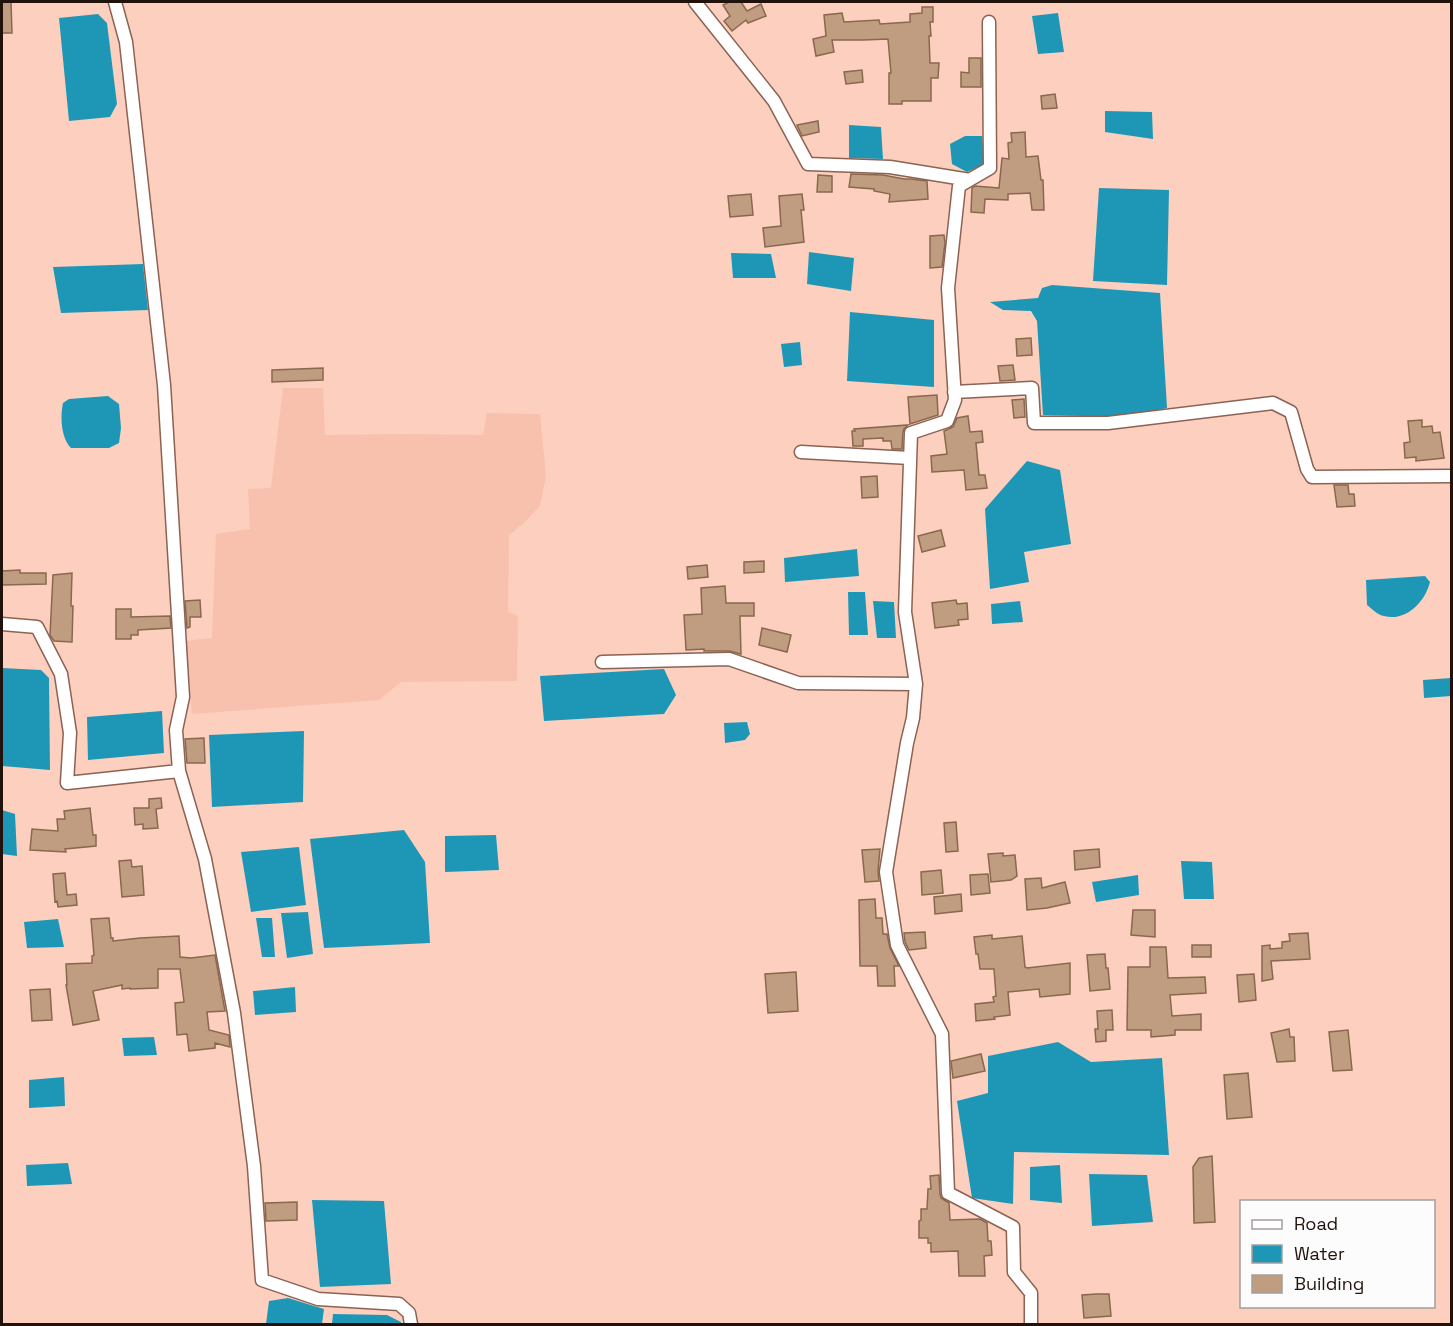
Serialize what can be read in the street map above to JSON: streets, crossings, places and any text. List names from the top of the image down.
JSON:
{
  "legend": ["Road", "Water", "Building"]
}
